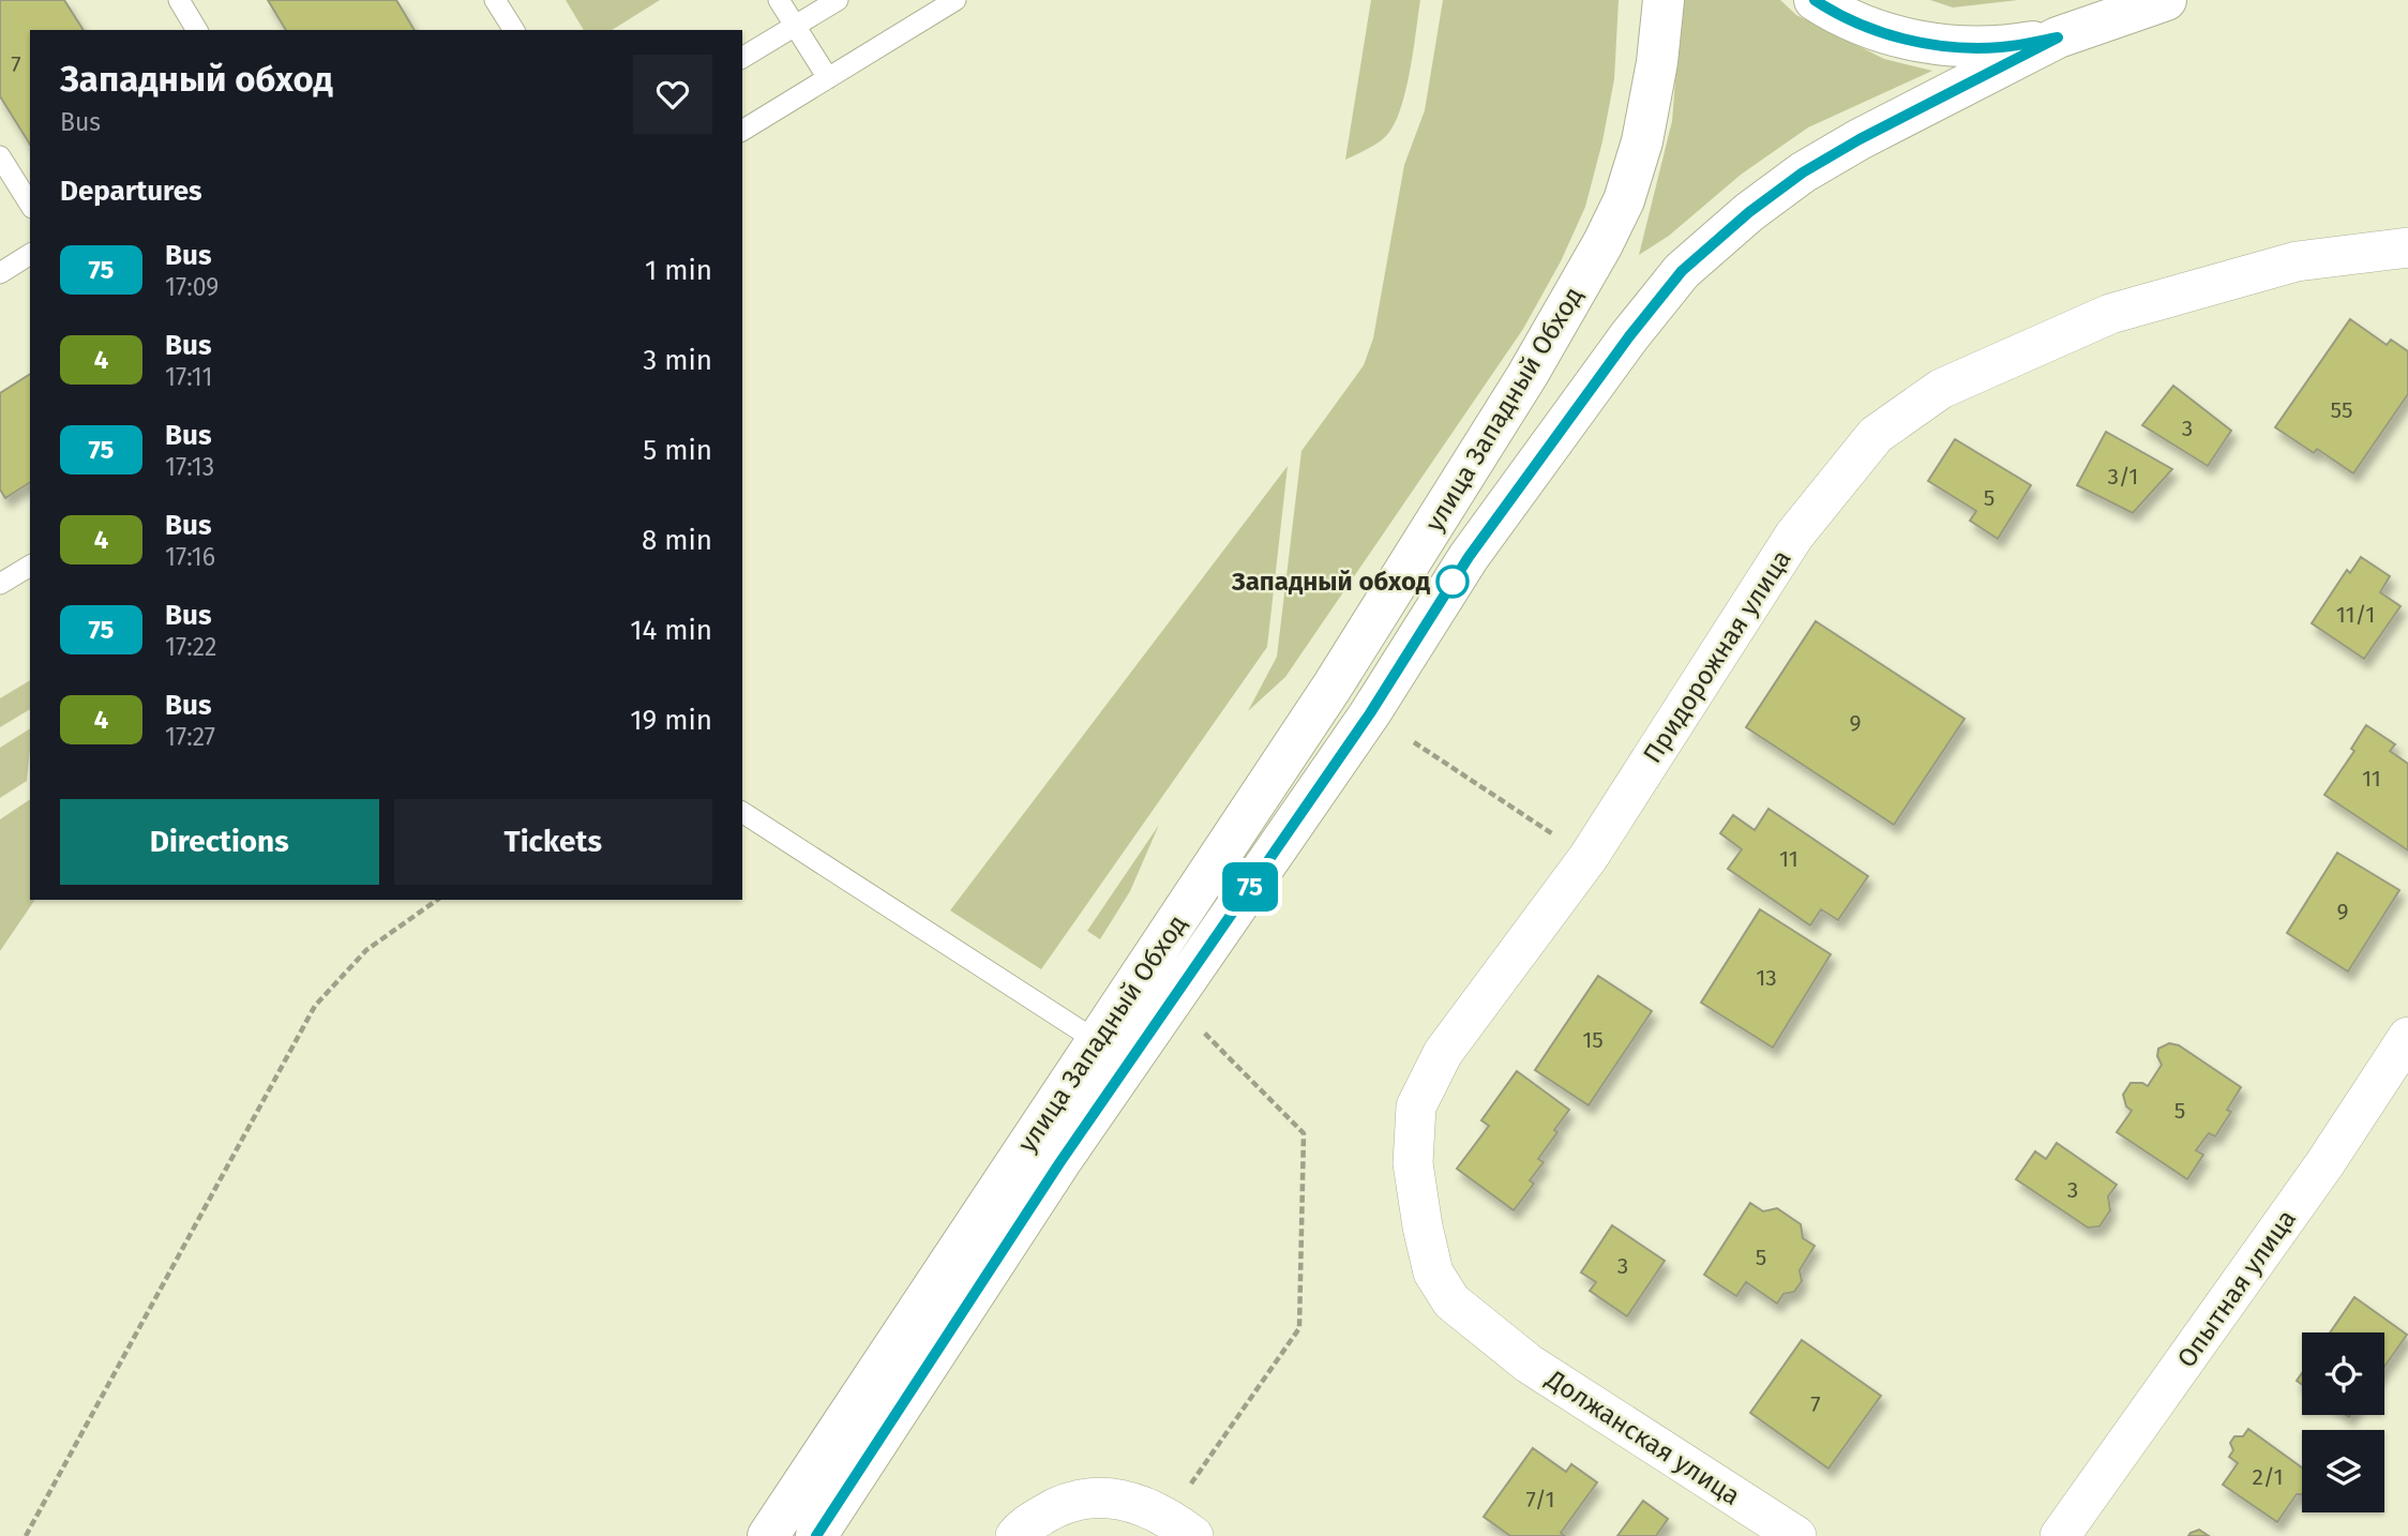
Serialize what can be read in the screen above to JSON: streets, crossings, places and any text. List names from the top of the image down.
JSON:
{
  "streets": {
    "highway": ["улица Западный Обход"],
    "street": ["Придорожная улица", "Опытная улица", "Должанская улица"]
  },
  "crossings": [
    ["Придорожная улица", "Должанская улица"]
  ],
  "places": ["Западный обход"],
  "lines": ["bus line 75"],
  "house_numbers": [
    "7",
    "55",
    "3",
    "3/1",
    "5",
    "11/1",
    "9",
    "11",
    "11",
    "9",
    "13",
    "15",
    "5",
    "3",
    "5",
    "3",
    "7",
    "2/1",
    "7/1"
  ],
  "page": {
    "on_map": "75",
    "heading": [
      ["Западный обход", "Bus"],
      "Departures"
    ],
    "list": [
      {
        "mark": "75",
        "name": "Bus",
        "note": "17:09",
        "value": "1 min"
      },
      {
        "mark": "4",
        "name": "Bus",
        "note": "17:11",
        "value": "3 min"
      },
      {
        "mark": "75",
        "name": "Bus",
        "note": "17:13",
        "value": "5 min"
      },
      {
        "mark": "4",
        "name": "Bus",
        "note": "17:16",
        "value": "8 min"
      },
      {
        "mark": "75",
        "name": "Bus",
        "note": "17:22",
        "value": "14 min"
      },
      {
        "mark": "4",
        "name": "Bus",
        "note": "17:27",
        "value": "19 min"
      }
    ],
    "buttons": ["Directions", "Tickets"]
  }
}
